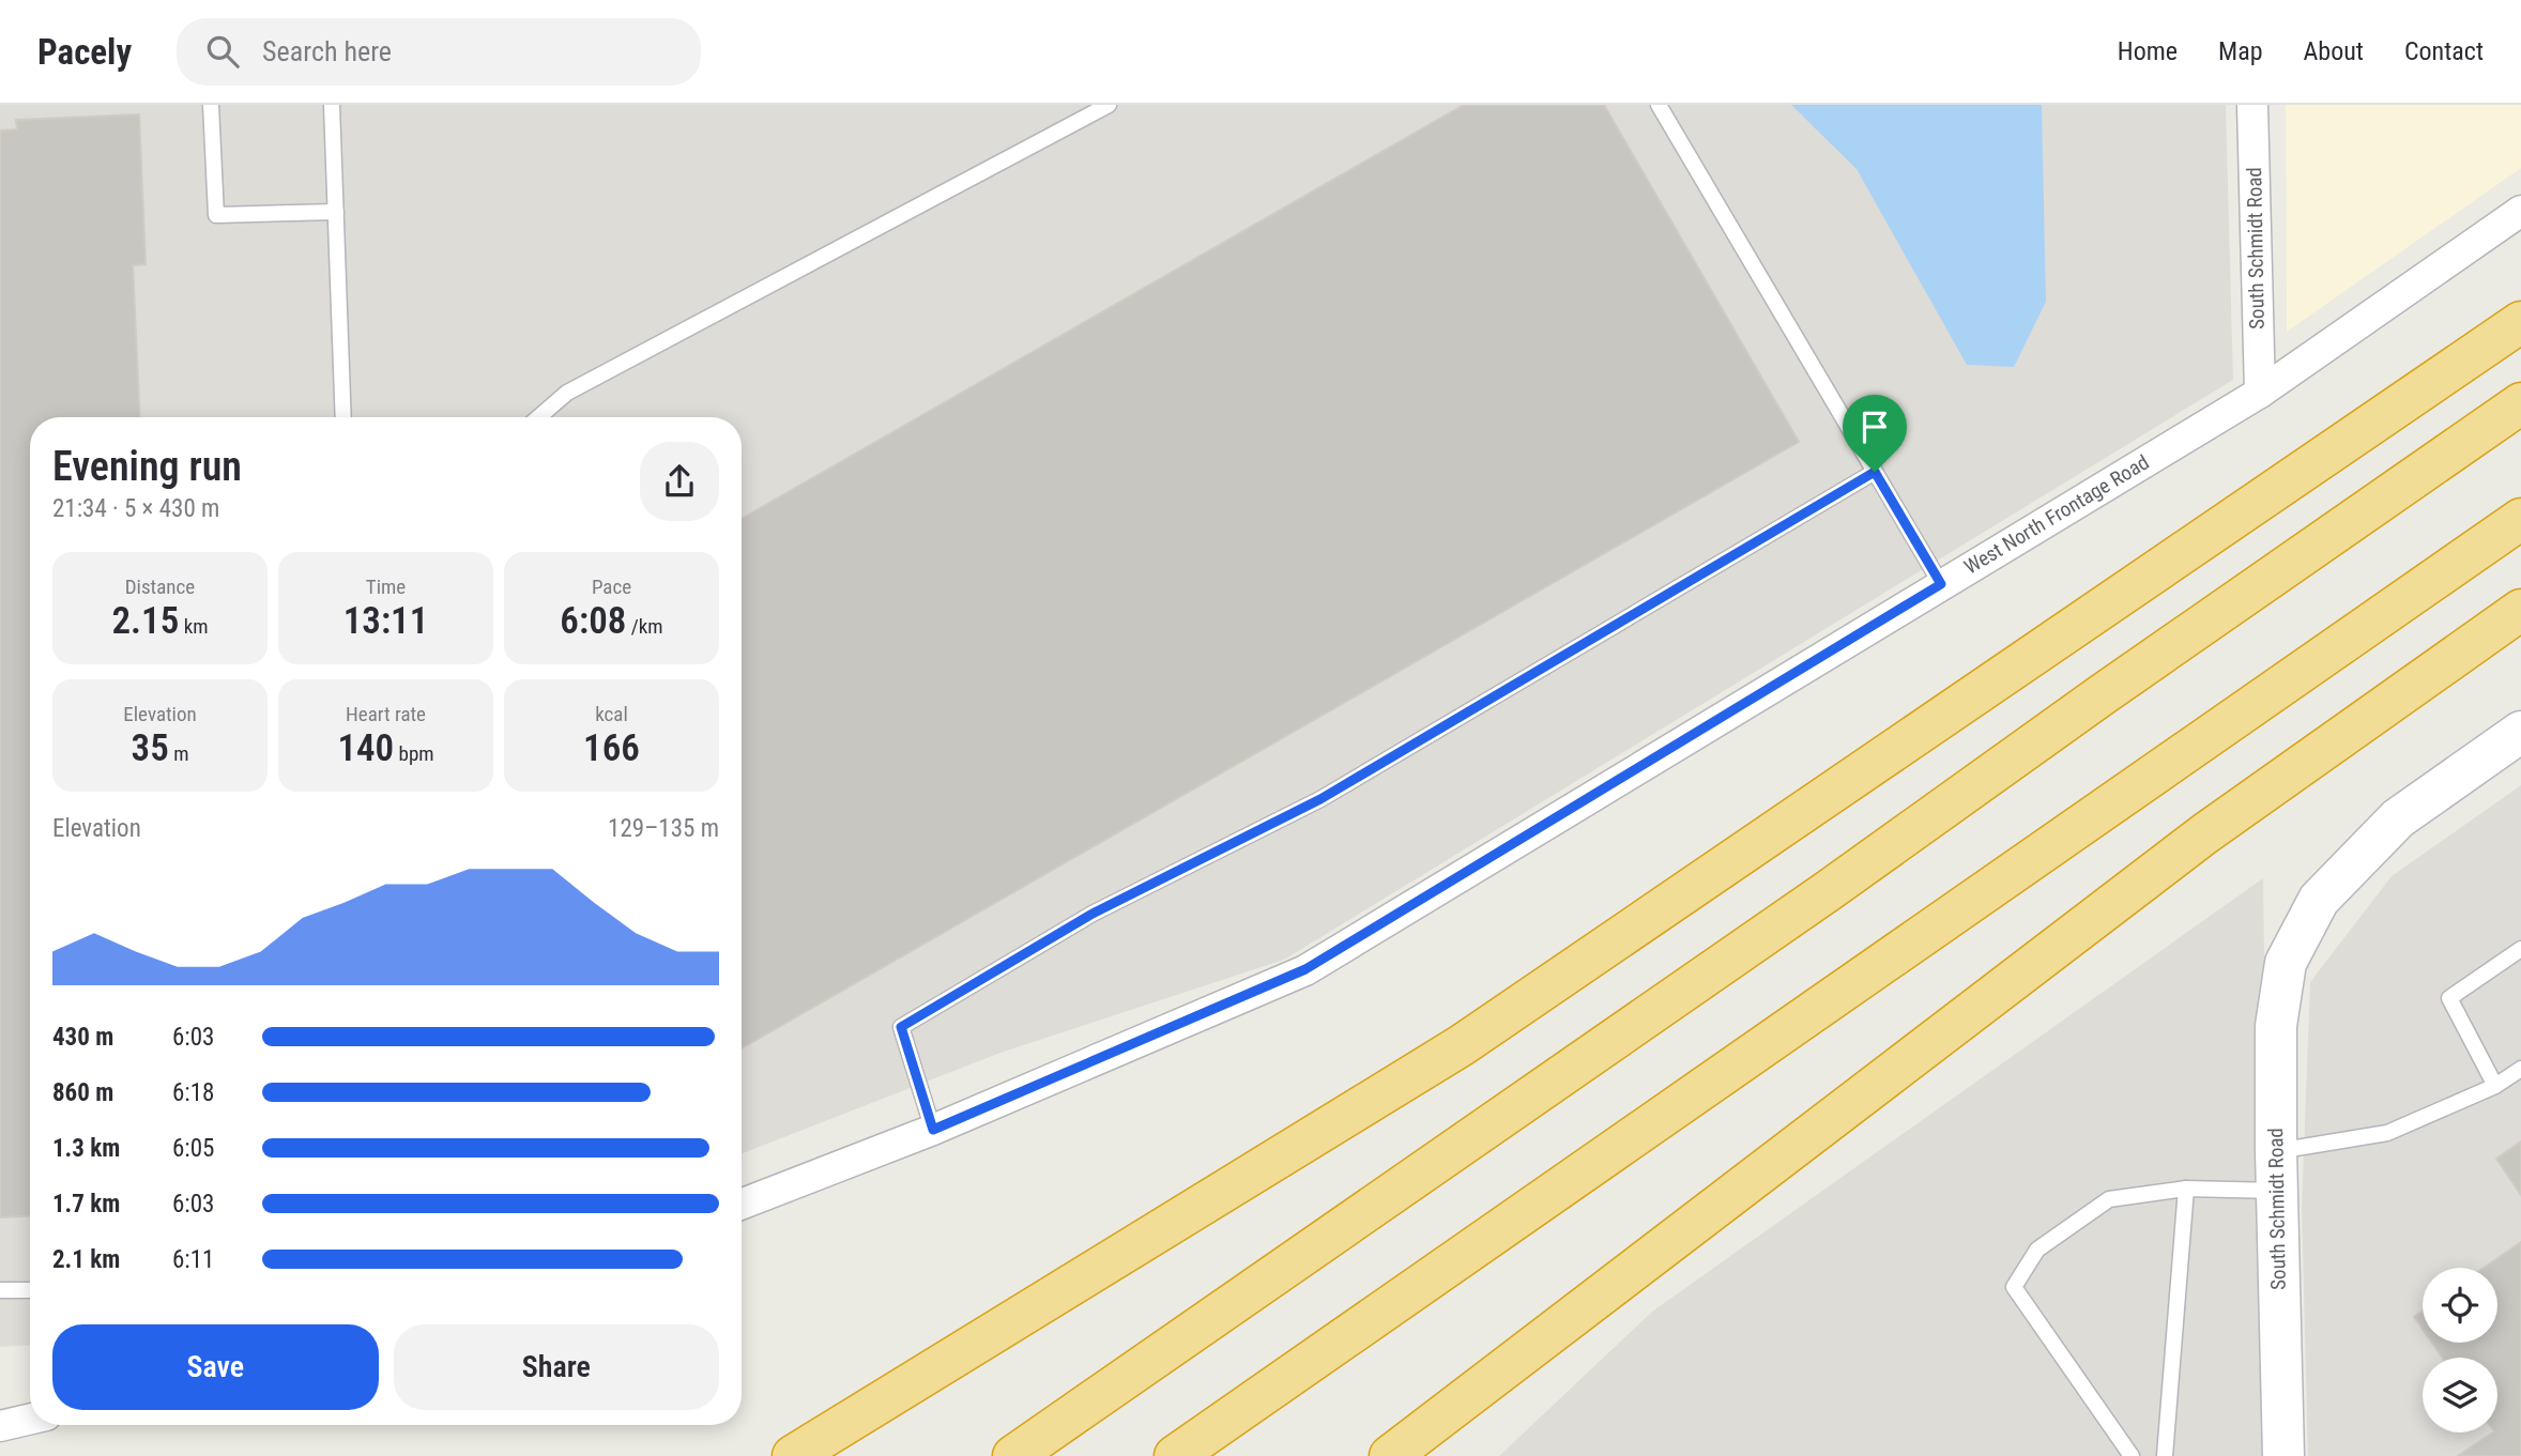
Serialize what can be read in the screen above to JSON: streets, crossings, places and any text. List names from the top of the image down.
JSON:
{
  "streets": {
    "street": ["South Schmidt Road", "West North Frontage Road"]
  },
  "crossings": [
    ["South Schmidt Road", "West North Frontage Road"]
  ],
  "page": {
    "header": "Pacely",
    "search": "Search here",
    "nav": [
      "Home",
      "Map",
      "About",
      "Contact"
    ],
    "heading": ["Evening run", "21:34 · 5 × 430 m"],
    "stats": [
      ["Distance", "2.15 km"],
      ["Time", "13:11"],
      ["Pace", "6:08 /km"],
      ["Elevation", "35 m"],
      ["Heart rate", "140 bpm"],
      ["kcal", "166"]
    ],
    "chart": ["Elevation", "129–135 m"],
    "list": [
      {
        "name": "430 m",
        "note": "6:03"
      },
      {
        "name": "860 m",
        "note": "6:18"
      },
      {
        "name": "1.3 km",
        "note": "6:05"
      },
      {
        "name": "1.7 km",
        "note": "6:03"
      },
      {
        "name": "2.1 km",
        "note": "6:11"
      }
    ],
    "buttons": ["Save", "Share"]
  }
}
